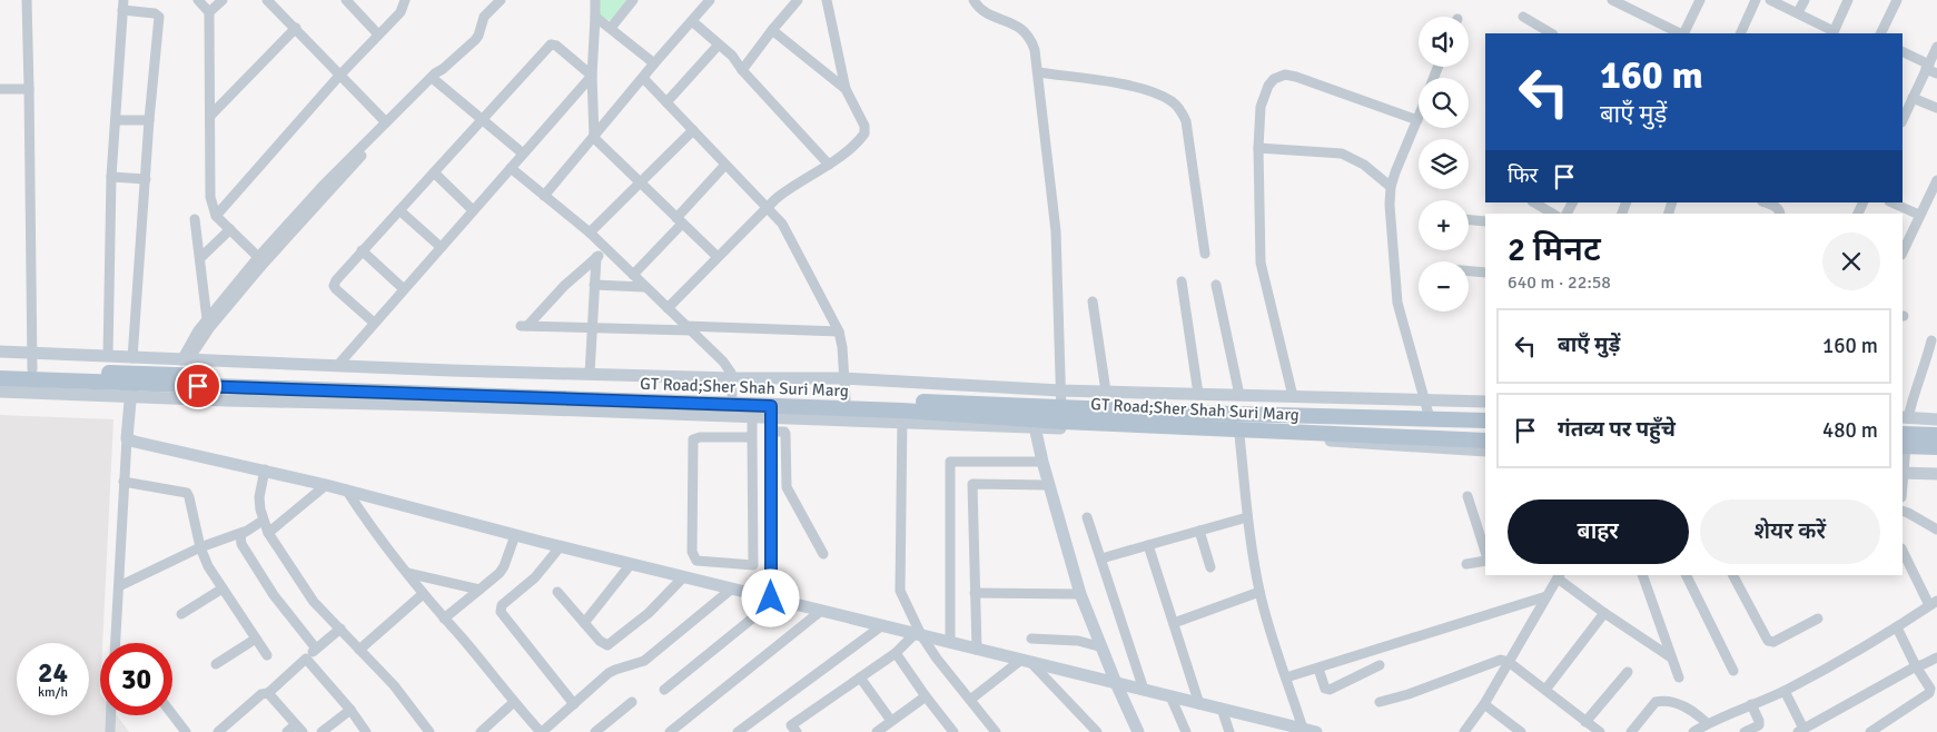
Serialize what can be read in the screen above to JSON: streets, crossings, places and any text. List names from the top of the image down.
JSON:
{
  "streets": {
    "main road": ["GT Road;Sher Shah Suri Marg"]
  },
  "page": {
    "map_buttons": ["+", "−"],
    "turn": ["160 m", "बाएँ मुड़ें"],
    "then": "फिर",
    "heading": ["2 मिनट", "640 m · 22:58"],
    "list": [
      {
        "name": "बाएँ मुड़ें",
        "value": "160 m"
      },
      {
        "name": "गंतव्य पर पहुँचे",
        "value": "480 m"
      }
    ],
    "buttons": ["बाहर", "शेयर करें"],
    "speed": "24 km/h",
    "limit": "30"
  }
}
